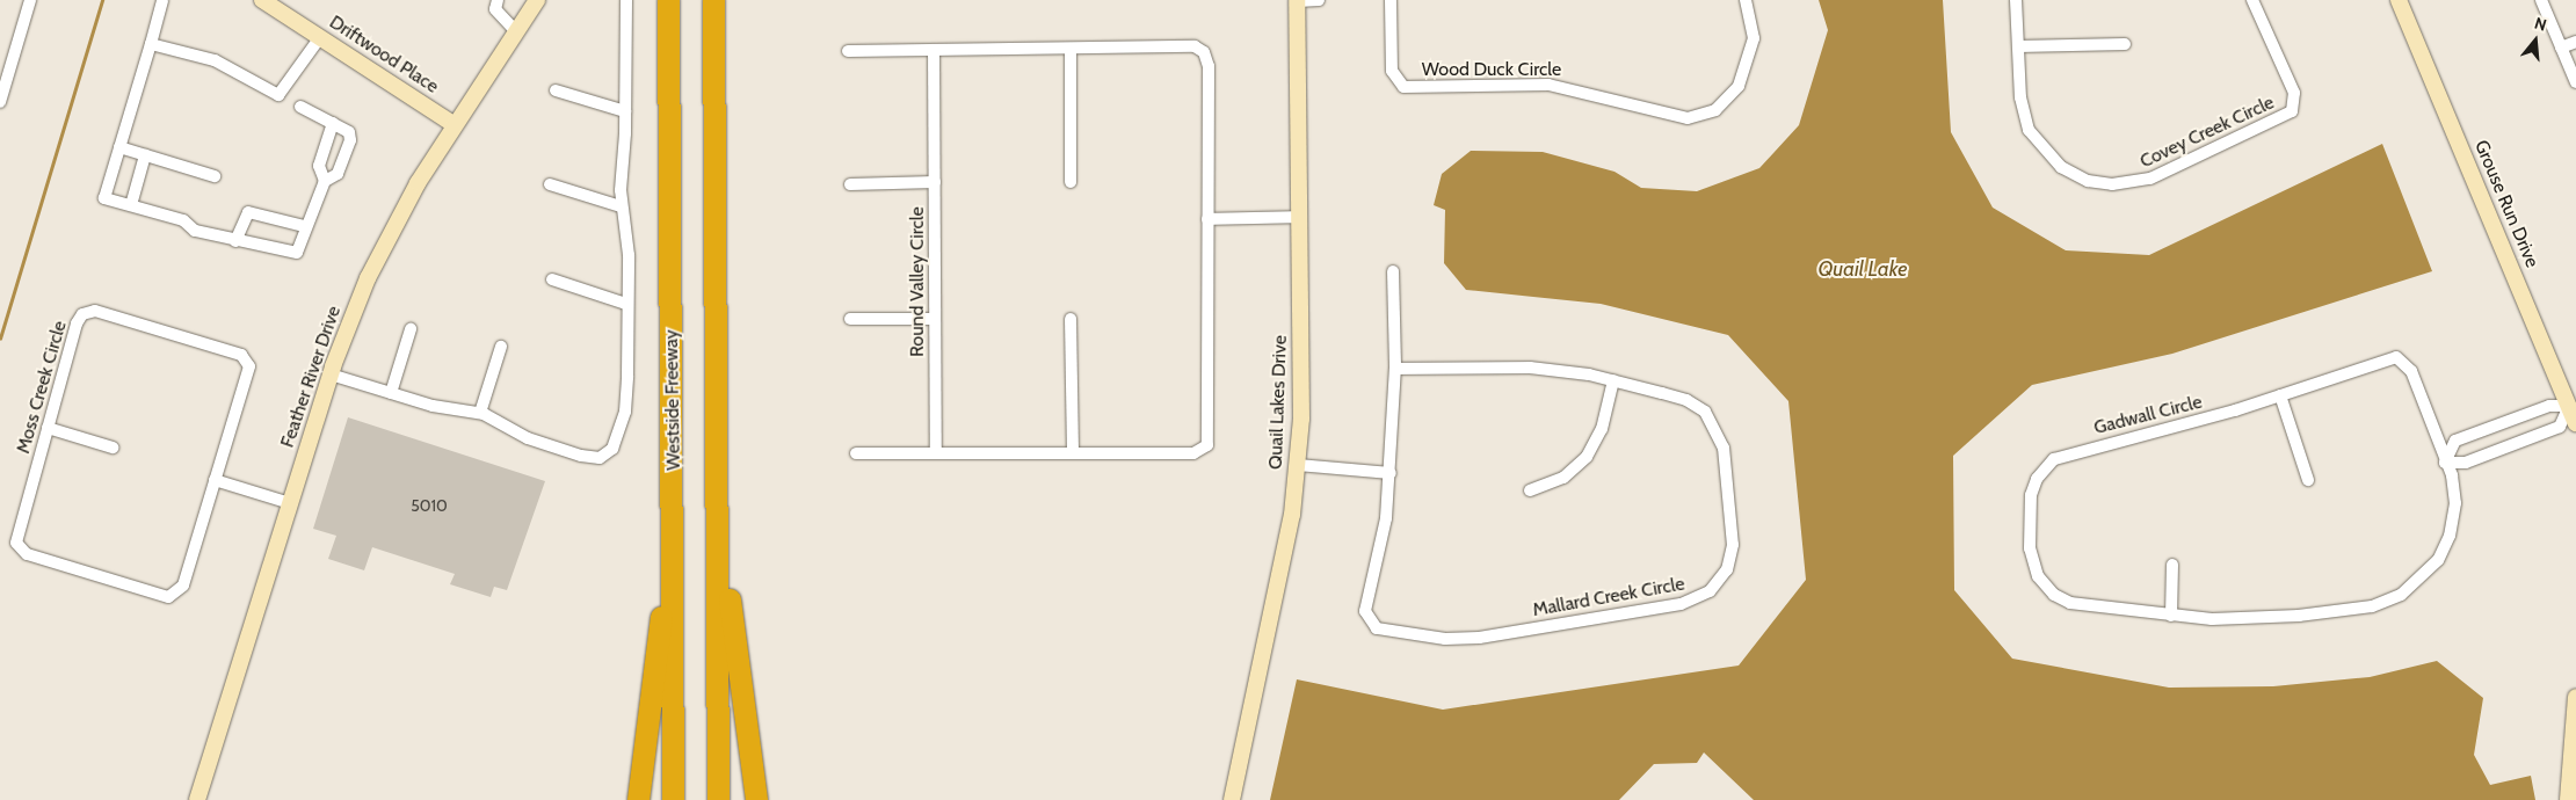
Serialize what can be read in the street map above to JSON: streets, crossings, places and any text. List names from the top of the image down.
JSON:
{
  "streets": {
    "highway": ["Westside Freeway"],
    "street": [
      "Driftwood Place",
      "Wood Duck Circle",
      "Covey Creek Circle",
      "Grouse Run Drive",
      "Round Valley Circle",
      "Feather River Drive",
      "Moss Creek Circle",
      "Quail Lakes Drive",
      "Gadwall Circle",
      "Mallard Creek Circle"
    ]
  },
  "crossings": [
    ["Driftwood Place", "Feather River Drive"]
  ],
  "water": ["Quail Lake"],
  "house_numbers": ["5010"],
  "north": "top"
}
